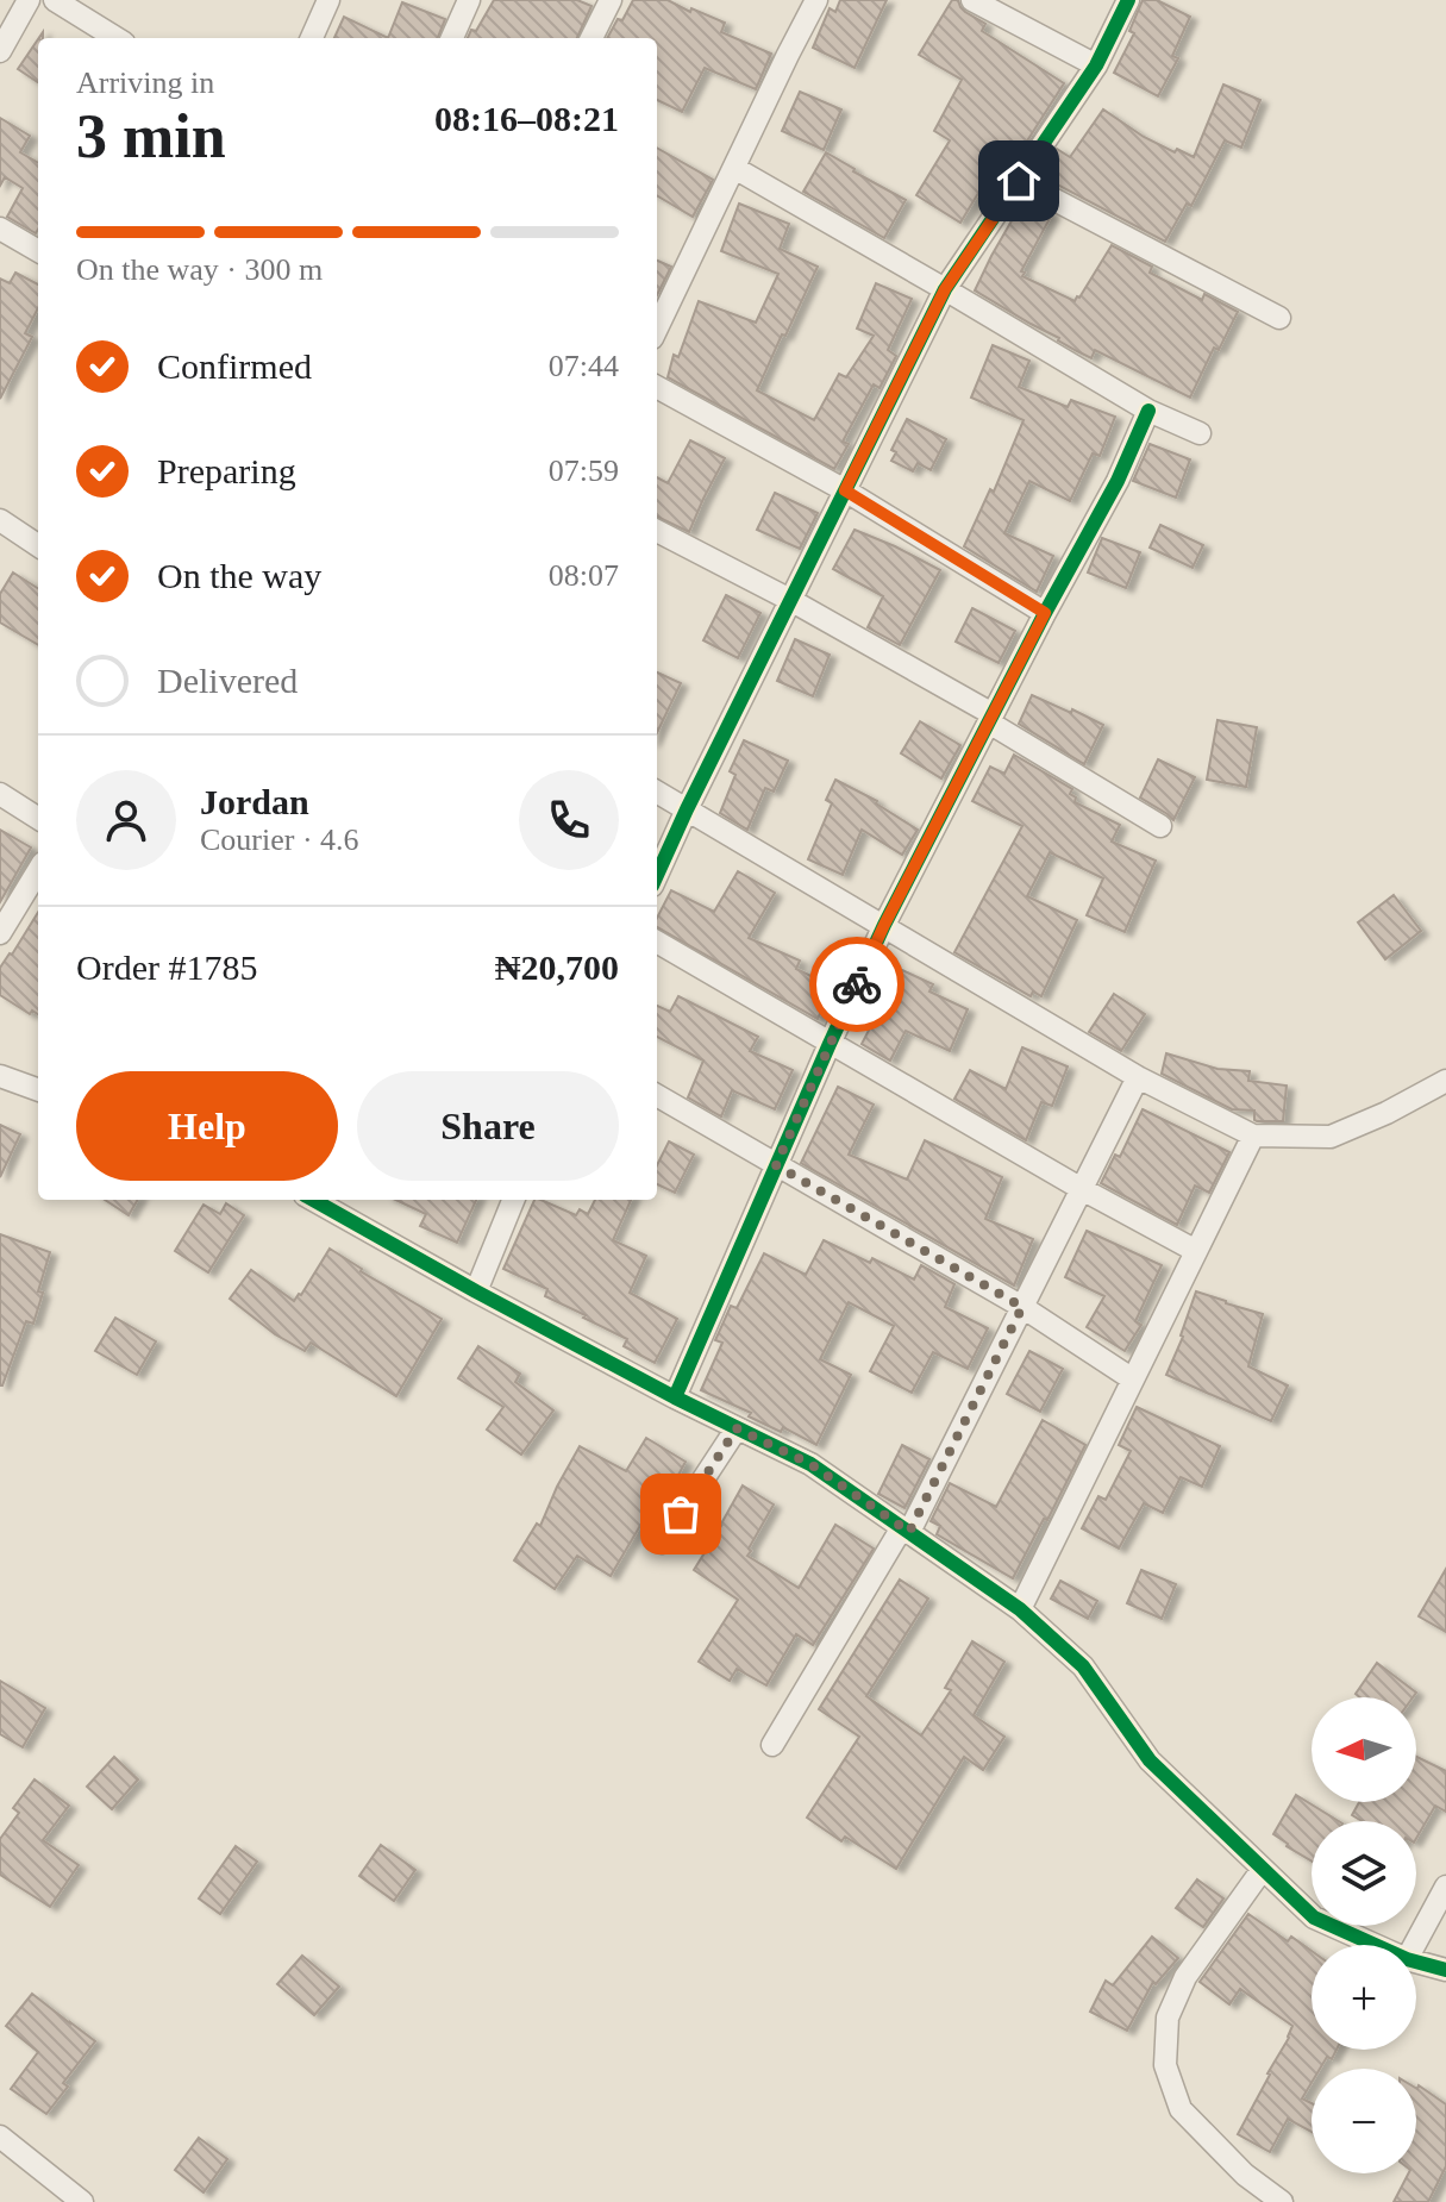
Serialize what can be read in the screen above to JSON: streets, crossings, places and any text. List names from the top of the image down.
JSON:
{
  "north": "left",
  "page": {
    "heading": ["3 min", "Arriving in", "08:16–08:21"],
    "panel": [
      "Jordan",
      "Courier · 4.6",
      "Order #1785",
      "₦20,700"
    ],
    "bar": "On the way · 300 m",
    "list": [
      ["Confirmed", "07:44"],
      ["Preparing", "07:59"],
      ["On the way", "08:07"],
      "Delivered"
    ],
    "buttons": ["Help", "Share"],
    "map_buttons": ["+", "−"]
  }
}
